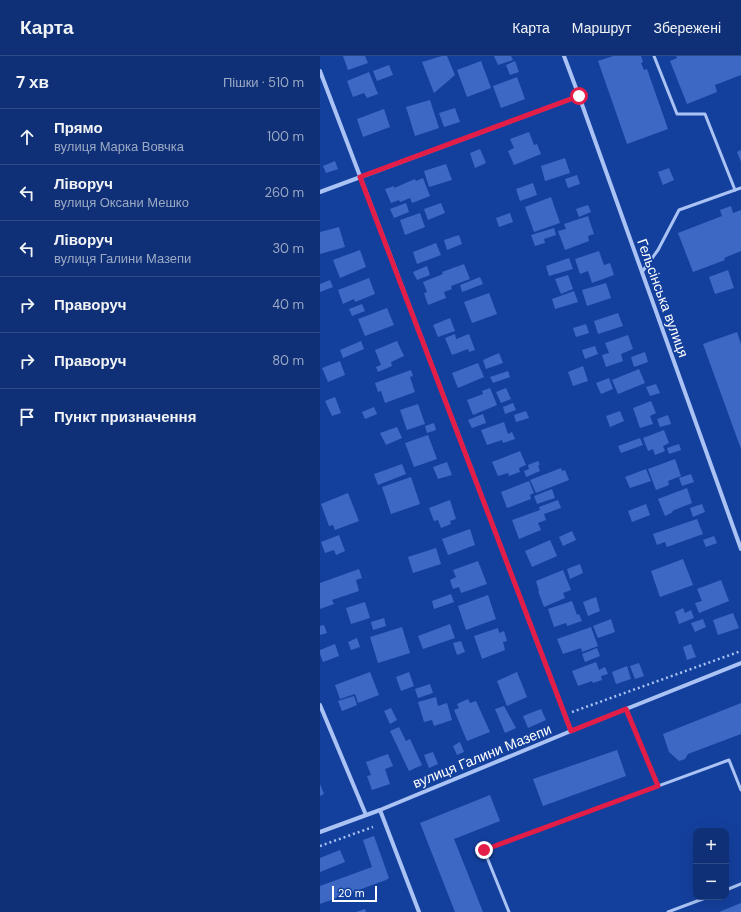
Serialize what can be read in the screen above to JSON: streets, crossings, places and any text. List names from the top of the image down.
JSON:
{
  "streets": {
    "street": ["Гельсінська вулиця", "вулиця Галини Мазепи"]
  },
  "scale_bar": "20 m",
  "page": {
    "header": "Карта",
    "nav": ["Карта", "Маршрут", "Збережені"],
    "heading": ["7 хв", "Пішки · 510 m"],
    "list": [
      ["Прямо", "вулиця Марка Вовчка", "100 m"],
      ["Ліворуч", "вулиця Оксани Мешко", "260 m"],
      ["Ліворуч", "вулиця Галини Мазепи", "30 m"],
      ["Праворуч", "40 m"],
      ["Праворуч", "80 m"],
      "Пункт призначення"
    ],
    "map_buttons": ["+", "−"],
    "scale": "20 m"
  }
}
